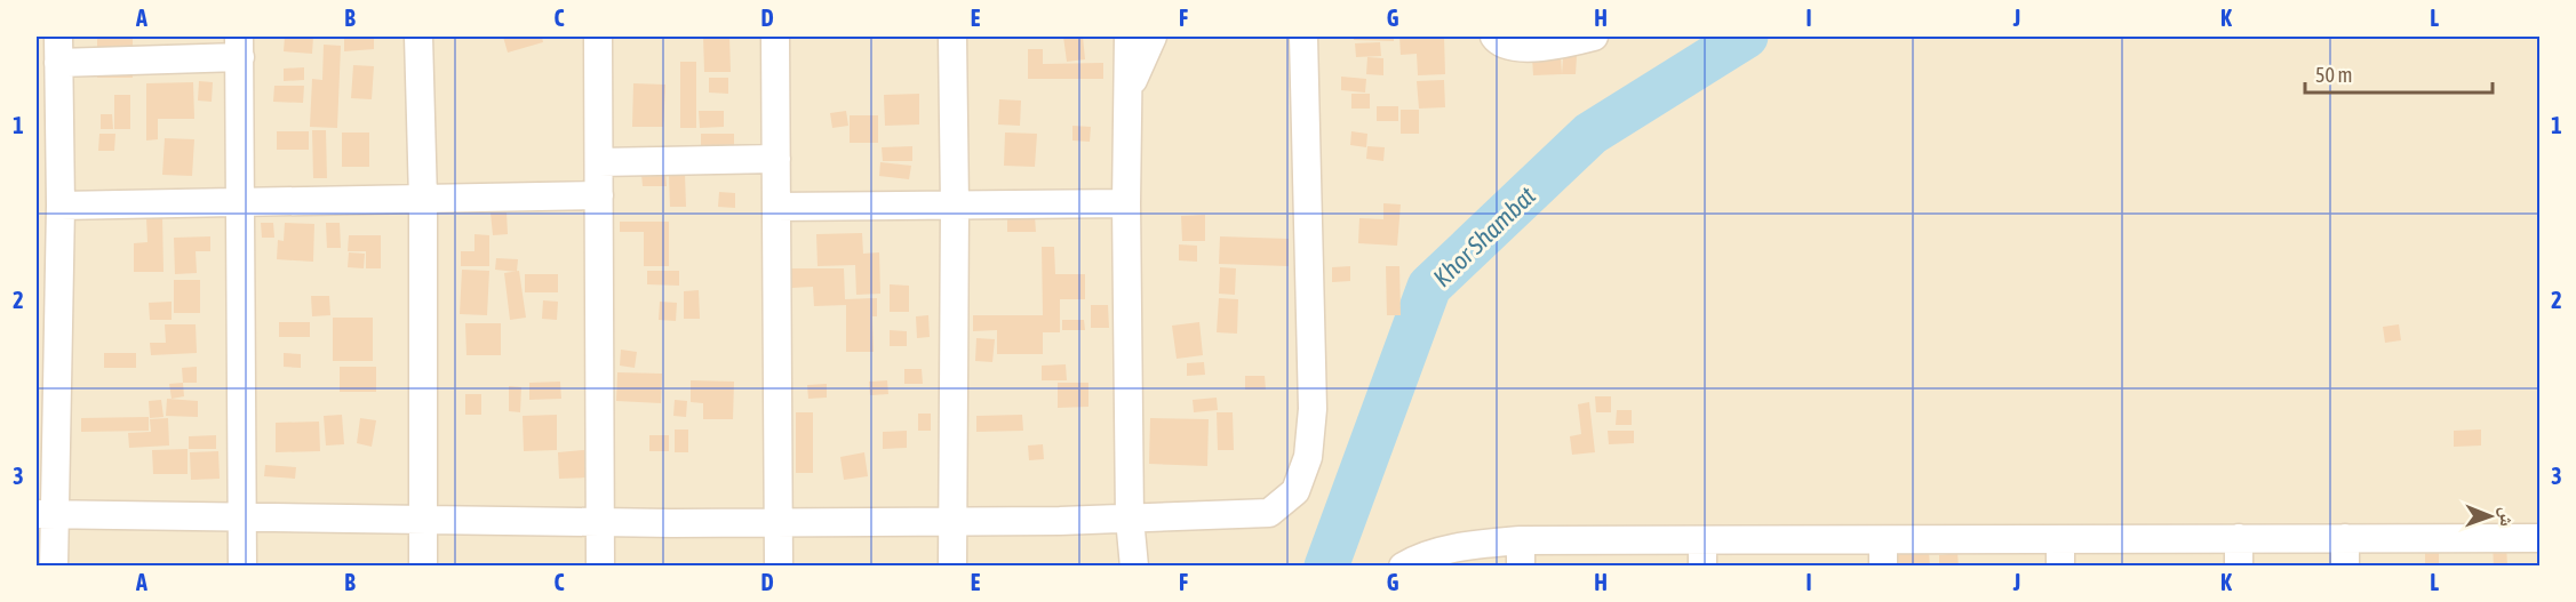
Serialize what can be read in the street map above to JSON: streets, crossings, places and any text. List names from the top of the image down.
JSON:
{
  "water": ["Khor Shambat"],
  "scale_bar": "50 m",
  "north": "right",
  "grid": {
    "columns": [
      "A",
      "B",
      "C",
      "D",
      "E",
      "F",
      "G",
      "H",
      "I",
      "J",
      "K",
      "L"
    ],
    "rows": ["1", "2", "3"]
  }
}
